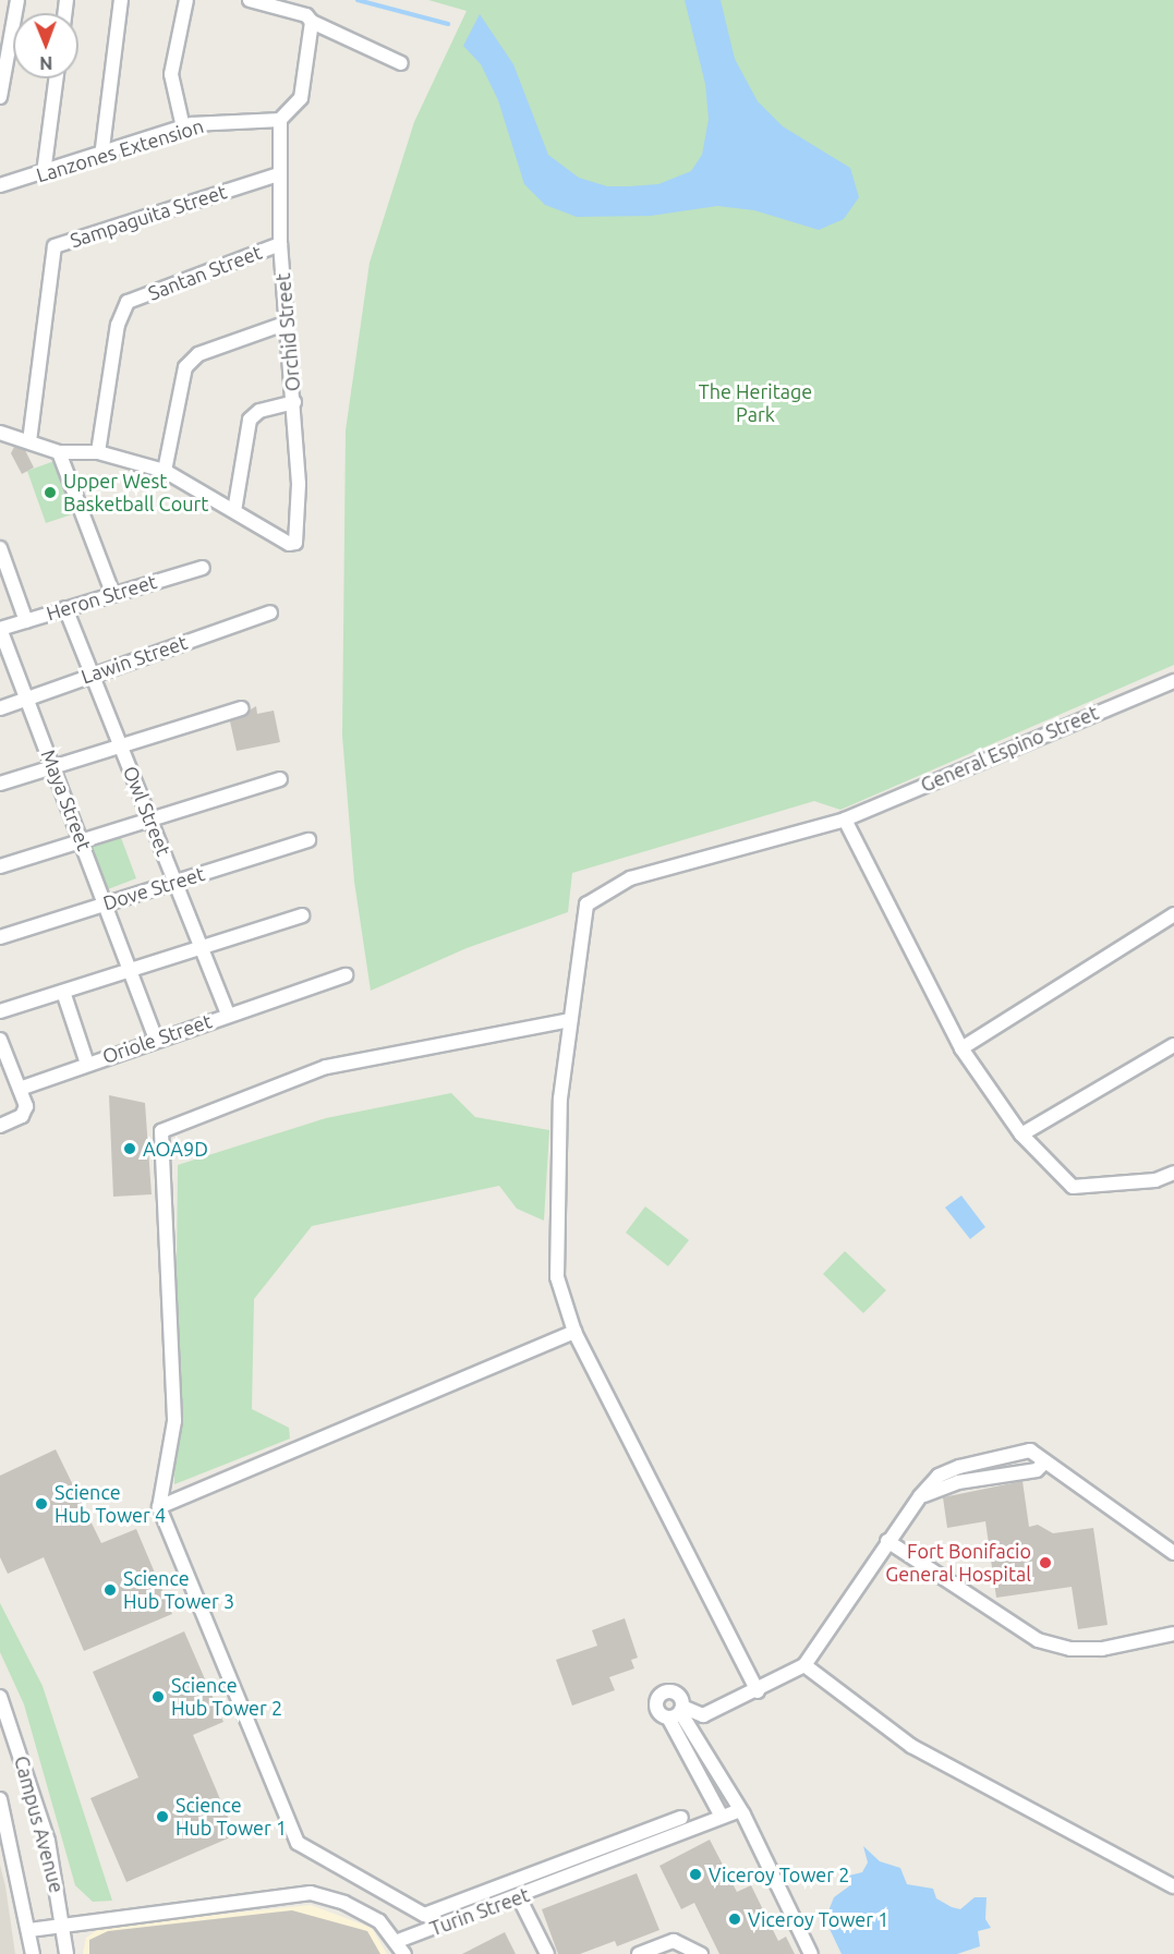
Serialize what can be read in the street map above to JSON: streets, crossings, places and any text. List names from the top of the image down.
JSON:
{
  "streets": {
    "street": [
      "Lanzones Extension",
      "Sampaguita Street",
      "Santan Street",
      "Orchid Street",
      "Heron Street",
      "Lawin Street",
      "General Espino Street",
      "Maya Street",
      "Owl Street",
      "Dove Street",
      "Oriole Street",
      "Campus Avenue",
      "Turin Street"
    ]
  },
  "crossings": [
    ["Lanzones Extension", "Orchid Street"],
    ["Sampaguita Street", "Orchid Street"],
    ["Santan Street", "Orchid Street"],
    ["Heron Street", "Maya Street"],
    ["Heron Street", "Owl Street"],
    ["Lawin Street", "Maya Street"],
    ["Lawin Street", "Owl Street"],
    ["Maya Street", "Dove Street"],
    ["Maya Street", "Oriole Street"],
    ["Owl Street", "Dove Street"],
    ["Owl Street", "Oriole Street"],
    ["Campus Avenue", "Turin Street"]
  ],
  "parks": ["The Heritage Park"],
  "places": [
    "Upper West Basketball Court",
    "AOA9D",
    "Science Hub Tower 4",
    "Fort Bonifacio General Hospital",
    "Science Hub Tower 3",
    "Science Hub Tower 2",
    "Science Hub Tower 1",
    "Viceroy Tower 2",
    "Viceroy Tower 1"
  ],
  "north": "bottom"
}
